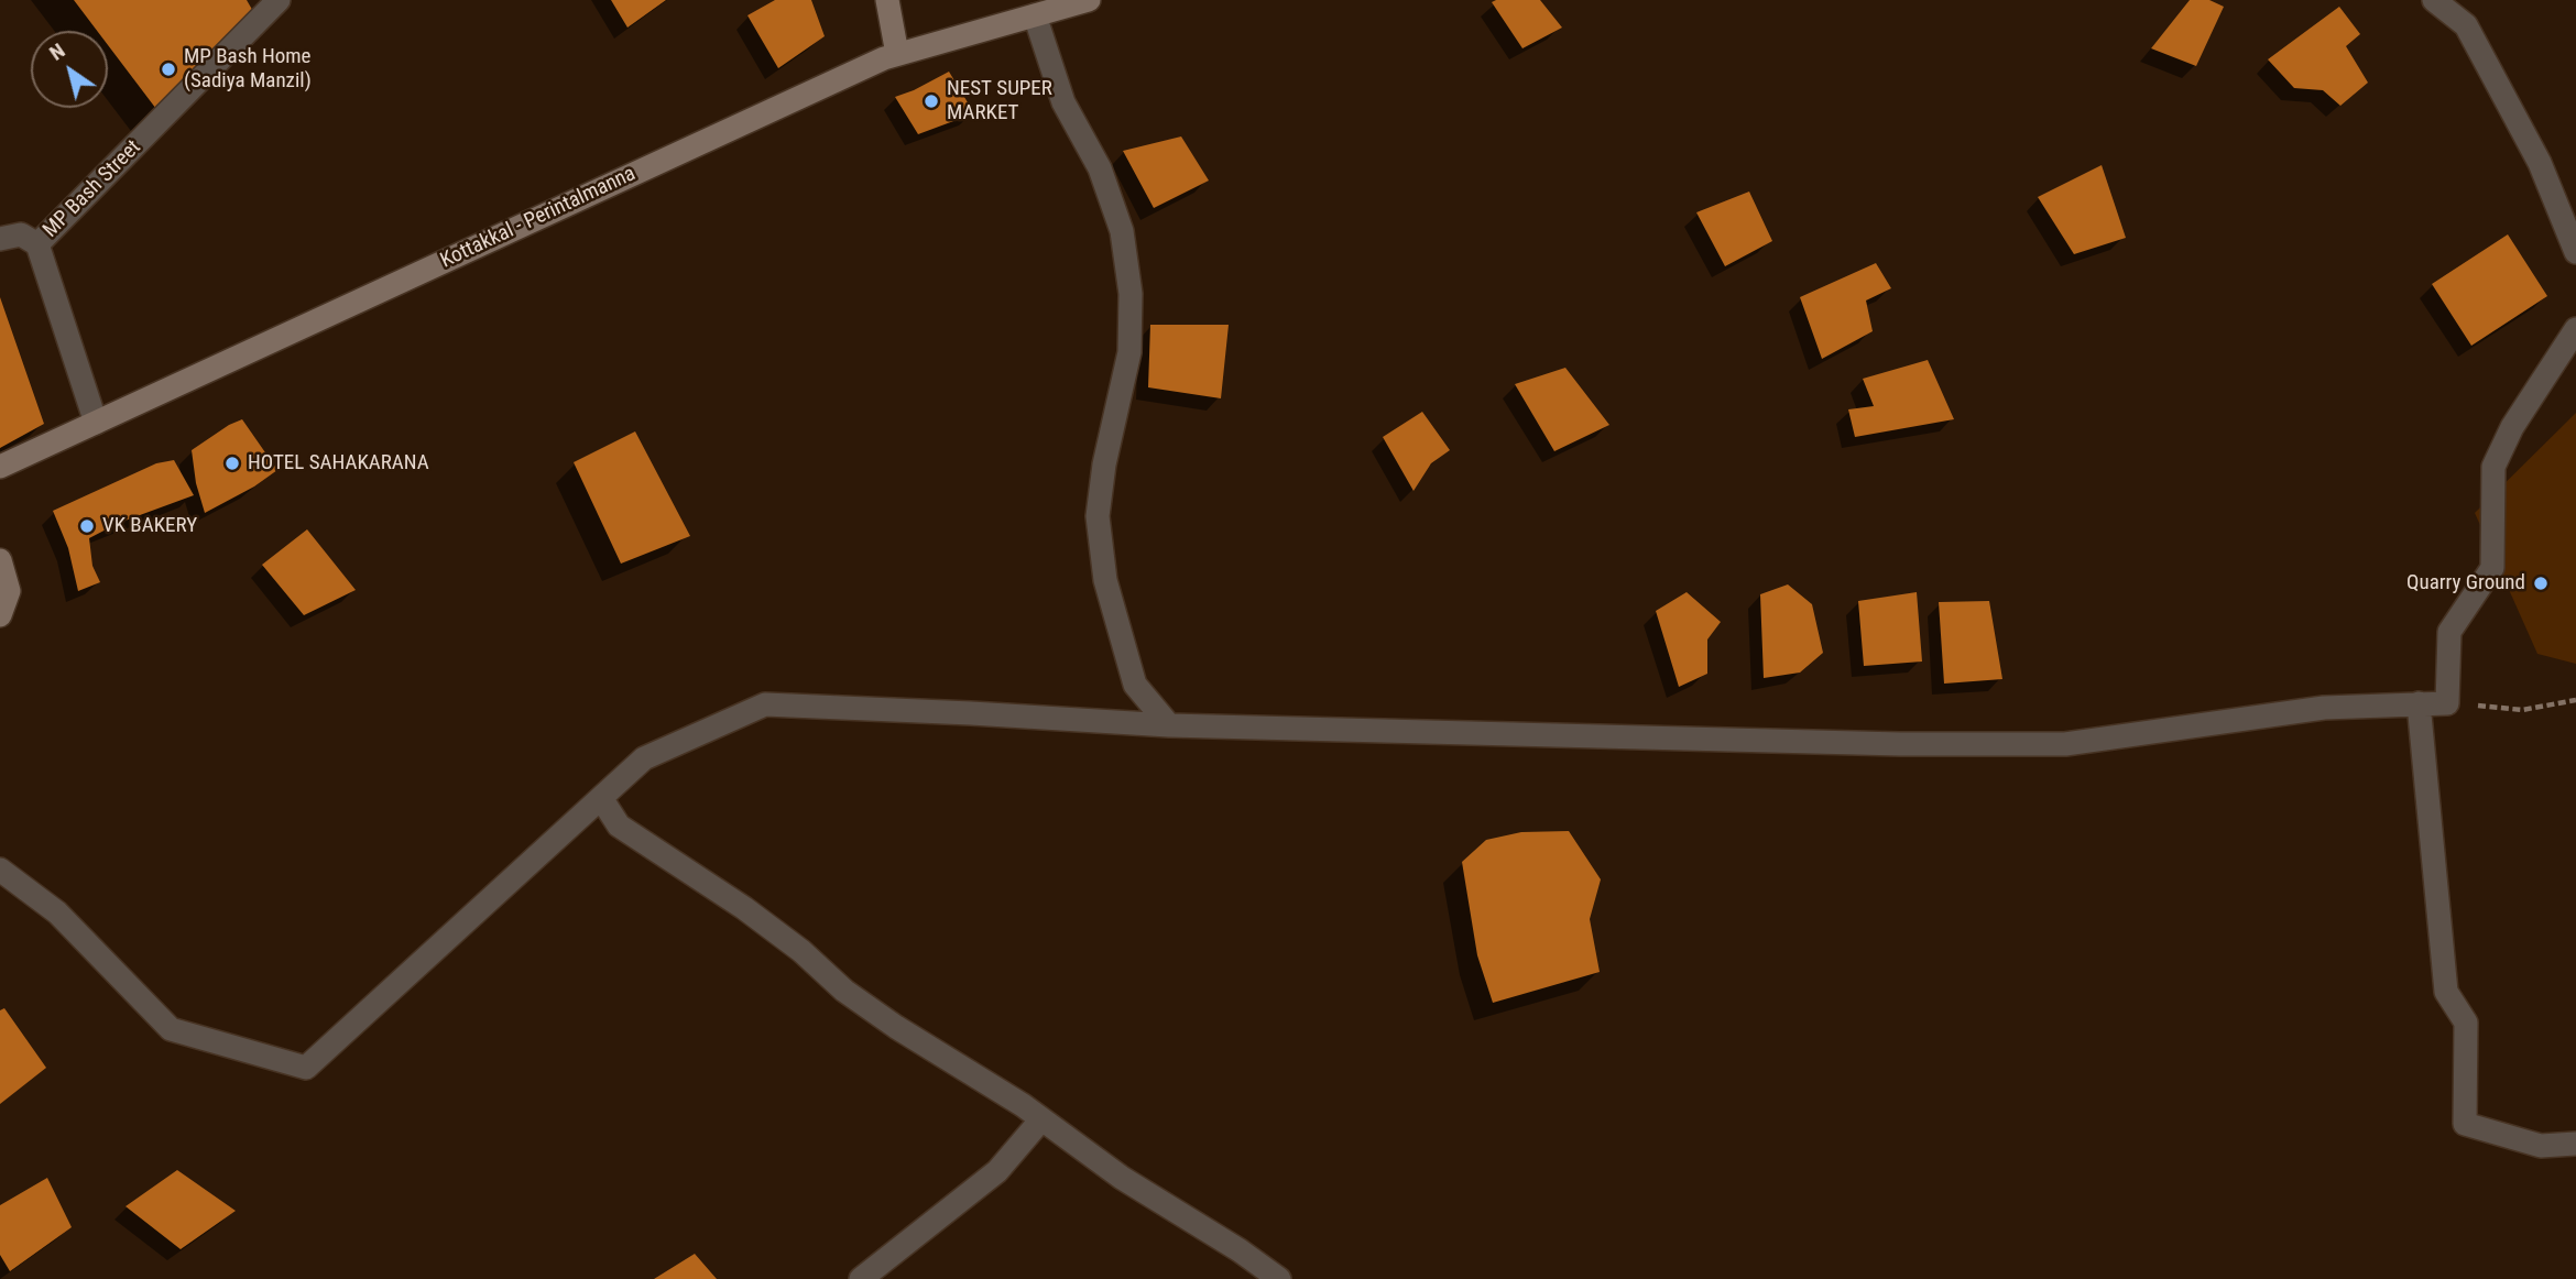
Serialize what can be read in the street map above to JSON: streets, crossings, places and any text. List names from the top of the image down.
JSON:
{
  "streets": {
    "main road": ["Kottakkal - Perintalmanna"],
    "street": ["MP Bash Street"]
  },
  "crossings": [
    ["MP Bash Street", "Kottakkal - Perintalmanna"]
  ],
  "places": [
    "MP Bash Home (Sadiya Manzil)",
    "NEST SUPER MARKET",
    "HOTEL SAHAKARANA",
    "VK BAKERY",
    "Quarry Ground"
  ],
  "north": "top left"
}
